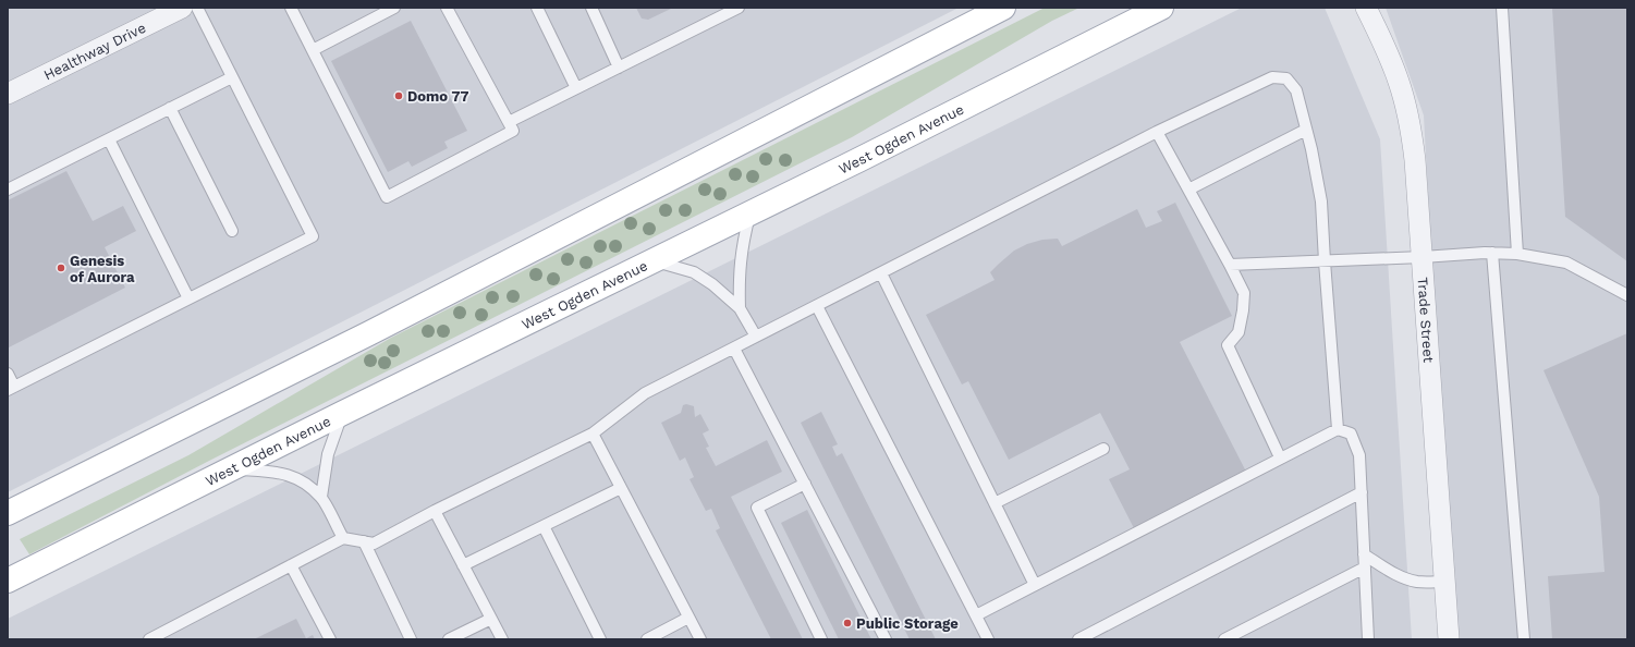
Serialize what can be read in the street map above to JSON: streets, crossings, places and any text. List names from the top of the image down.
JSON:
{
  "streets": {
    "main road": ["West Ogden Avenue"],
    "street": ["Healthway Drive", "Trade Street"]
  },
  "places": ["Domo 77", "Genesis of Aurora", "Public Storage"]
}
